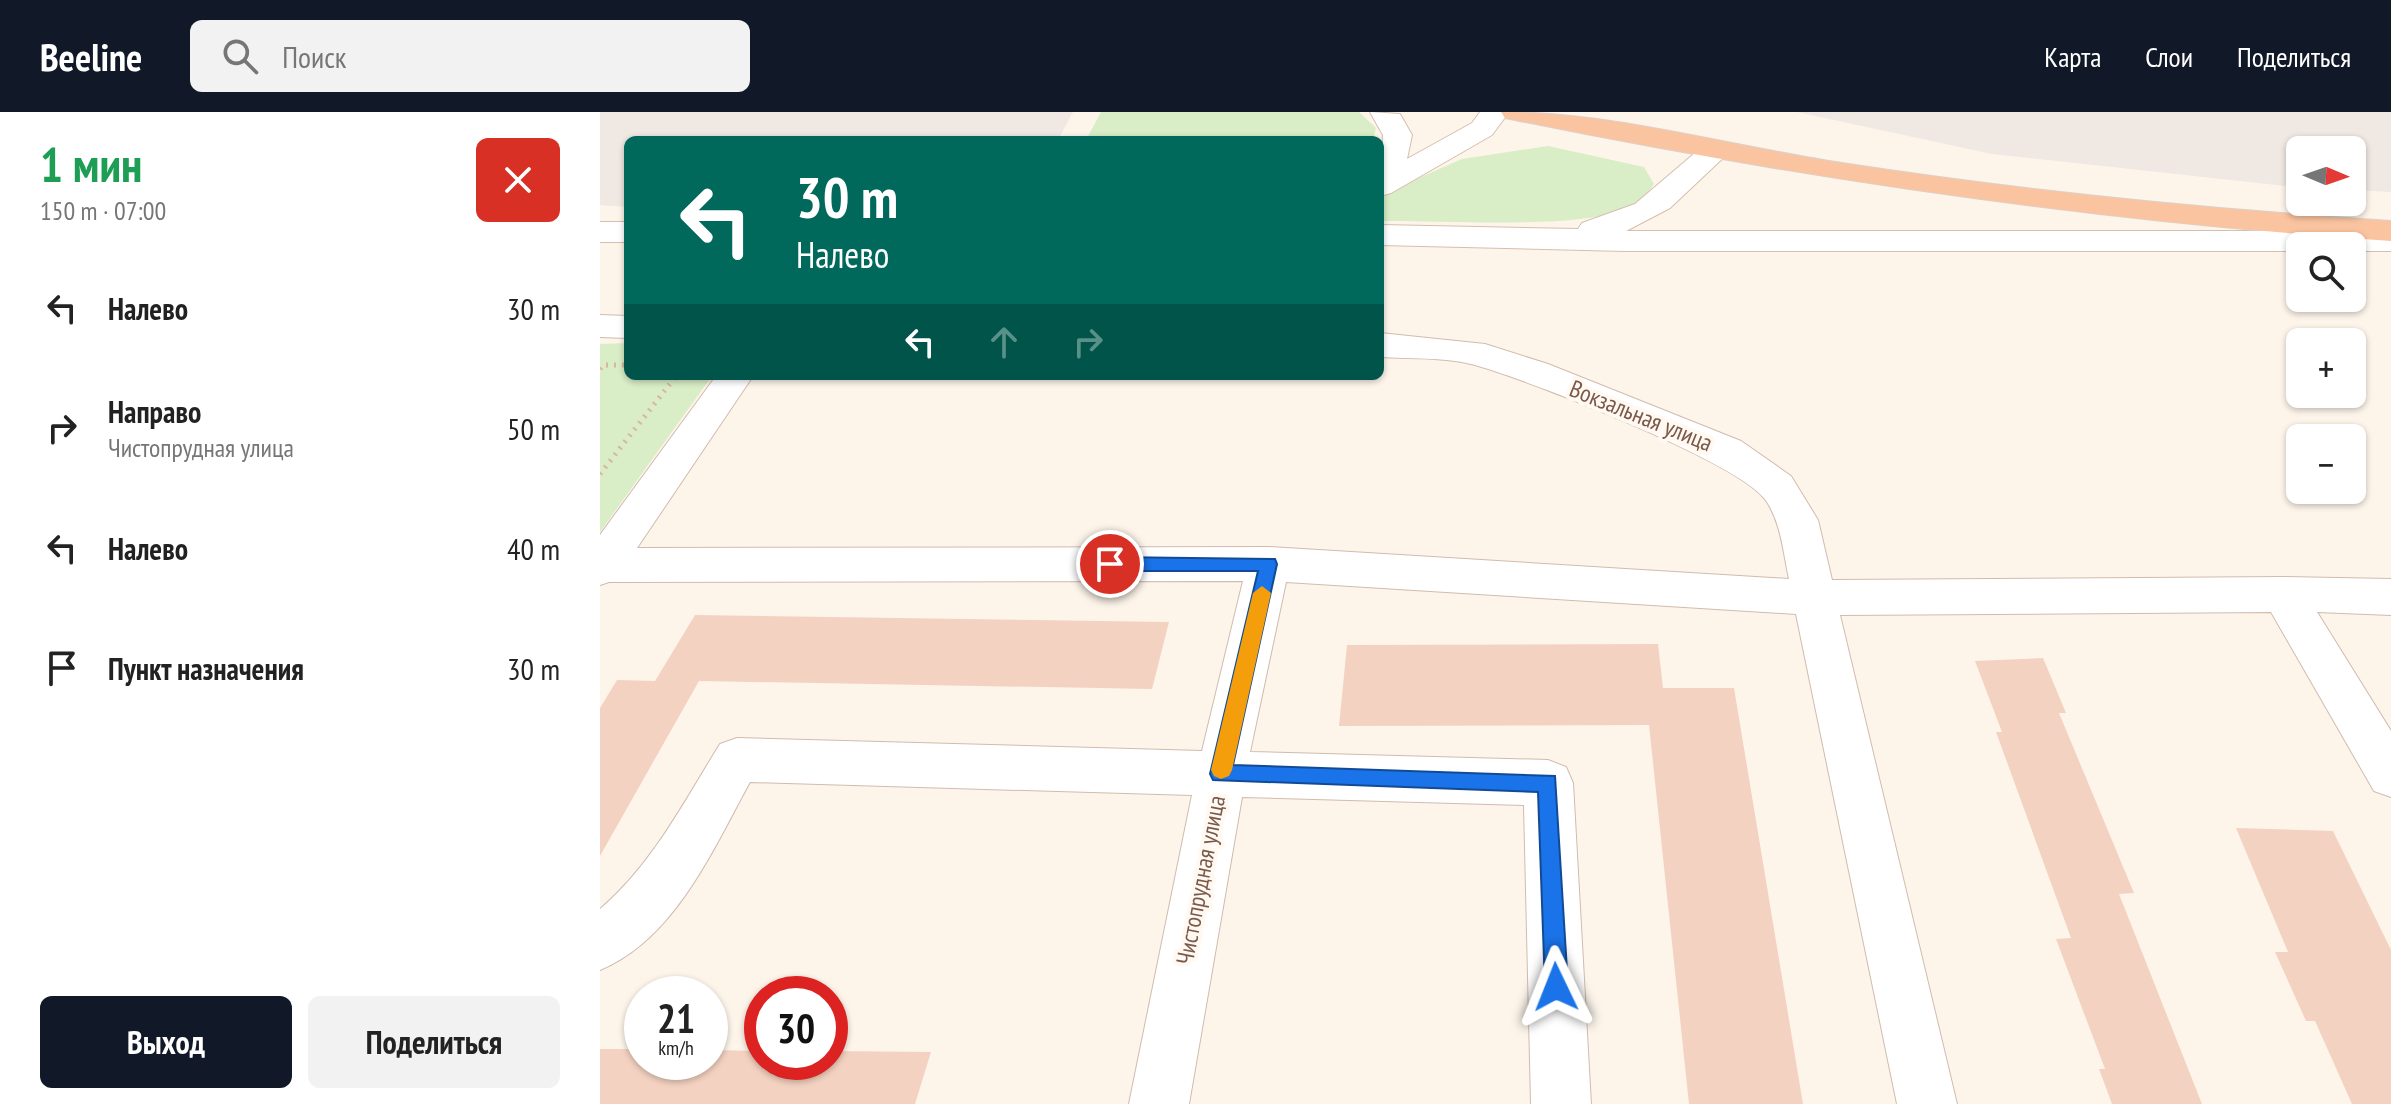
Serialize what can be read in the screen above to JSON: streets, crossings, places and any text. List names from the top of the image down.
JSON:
{
  "streets": {
    "street": ["Вокзальная улица", "Чистопрудная улица"]
  },
  "north": "right",
  "page": {
    "header": "Beeline",
    "search": "Поиск",
    "nav": ["Карта", "Слои", "Поделиться"],
    "heading": ["1 мин", "150 m · 07:00"],
    "map_buttons": ["+", "−"],
    "turn": ["30 m", "Налево"],
    "list": [
      {
        "name": "Налево",
        "value": "30 m"
      },
      {
        "name": "Направо",
        "note": "Чистопрудная улица",
        "value": "50 m"
      },
      {
        "name": "Налево",
        "value": "40 m"
      },
      {
        "name": "Пункт назначения",
        "value": "30 m"
      }
    ],
    "speed": "21 km/h",
    "limit": "30",
    "buttons": ["Выход", "Поделиться"]
  }
}
